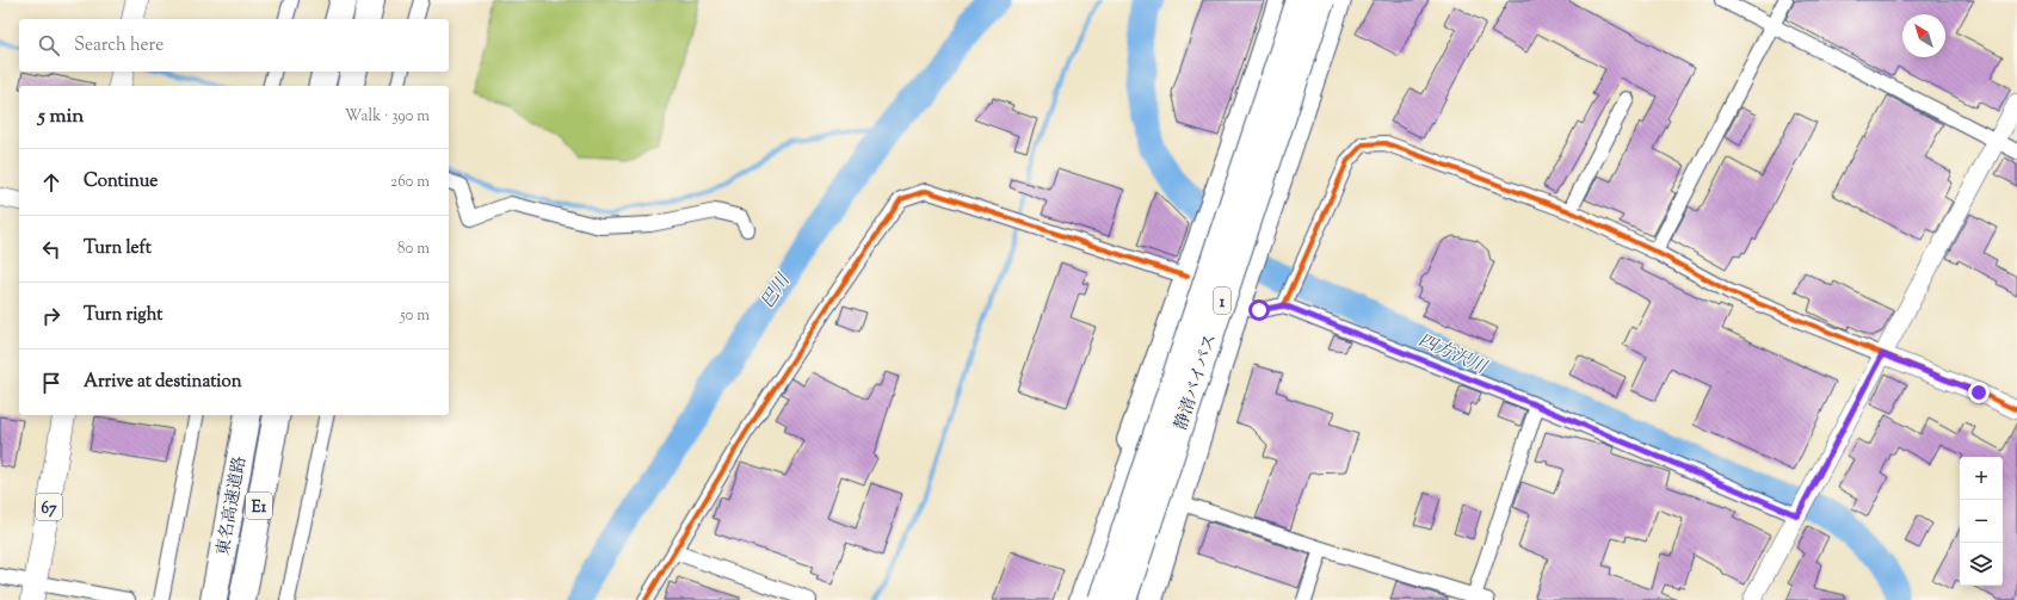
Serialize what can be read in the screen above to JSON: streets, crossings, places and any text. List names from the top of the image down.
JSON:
{
  "streets": {
    "highway": [
      "1",
      "静清バイパス",
      "東名高速道路",
      "E1"
    ],
    "main road": ["67"]
  },
  "crossings": [
    ["1", "静清バイパス"]
  ],
  "water": ["巴川", "四方沢川"],
  "north": "top left",
  "page": {
    "search": "Search here",
    "heading": ["5 min", "Walk · 390 m"],
    "list": [
      ["Continue", "260 m"],
      ["Turn left", "80 m"],
      ["Turn right", "50 m"],
      "Arrive at destination"
    ],
    "map_buttons": ["+", "−"]
  }
}
